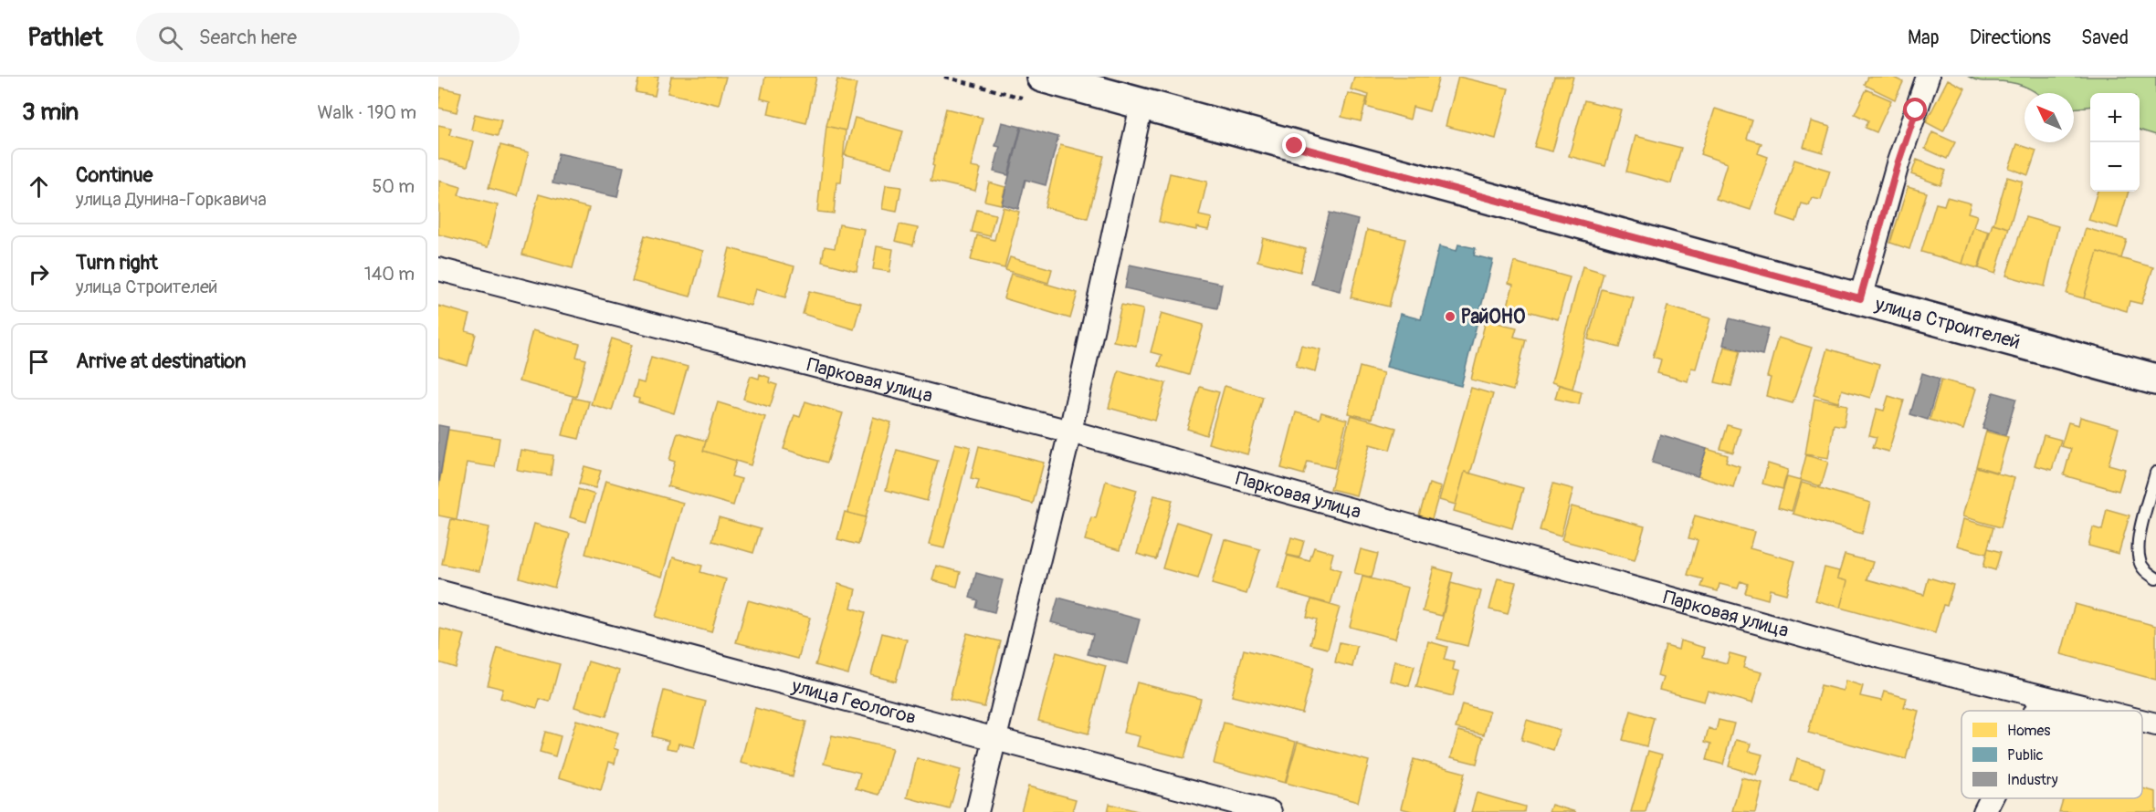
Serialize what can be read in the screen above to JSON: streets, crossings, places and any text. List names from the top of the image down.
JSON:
{
  "streets": {
    "main road": ["улица Строителей"],
    "street": ["Парковая улица", "улица Геологов"]
  },
  "places": ["РайОНО"],
  "legend": ["Homes", "Public", "Industry"],
  "north": "top left",
  "page": {
    "header": "Pathlet",
    "search": "Search here",
    "nav": ["Map", "Directions", "Saved"],
    "heading": ["3 min", "Walk · 190 m"],
    "map_buttons": ["+", "−"],
    "list": [
      ["Continue", "улица Дунина-Горкавича", "50 m"],
      ["Turn right", "улица Строителей", "140 m"],
      "Arrive at destination"
    ]
  }
}
